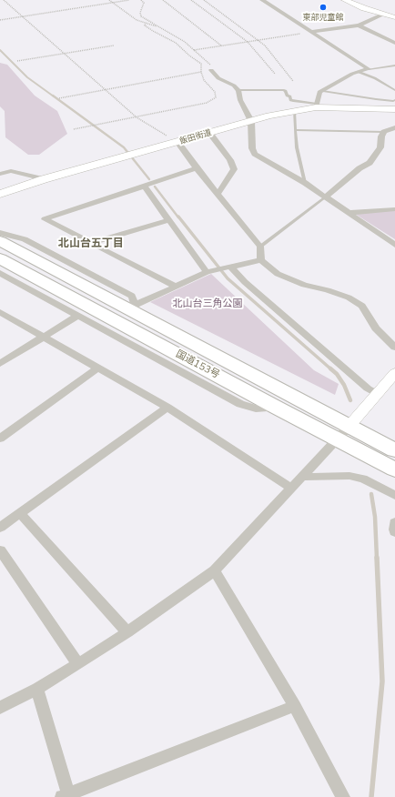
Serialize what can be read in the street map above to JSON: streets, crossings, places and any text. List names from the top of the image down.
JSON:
{
  "streets": {
    "highway": ["国道153号"],
    "main road": ["飯田街道"]
  },
  "districts": ["北山台五丁目"],
  "parks": ["北山台三角公園"],
  "places": ["東部児童館"]
}
